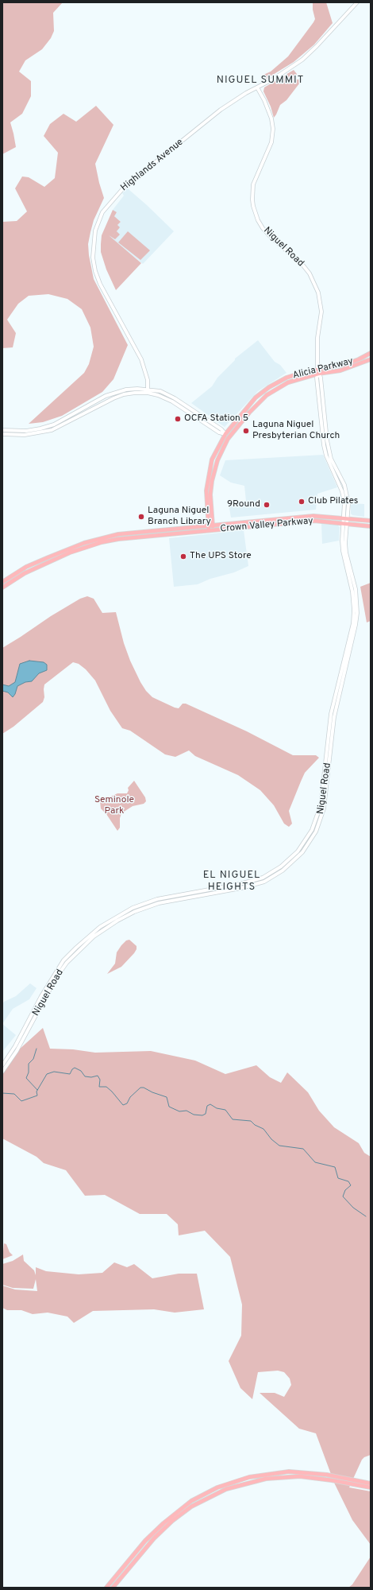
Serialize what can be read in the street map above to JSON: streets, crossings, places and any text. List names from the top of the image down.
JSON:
{
  "streets": {
    "main road": [
      "Highlands Avenue",
      "Niguel Road",
      "Alicia Parkway",
      "Crown Valley Parkway"
    ]
  },
  "crossings": [
    ["Highlands Avenue", "Niguel Road"],
    ["Niguel Road", "Alicia Parkway"],
    ["Niguel Road", "Crown Valley Parkway"],
    ["Alicia Parkway", "Crown Valley Parkway"]
  ],
  "districts": ["NIGUEL SUMMIT", "EL NIGUEL HEIGHTS"],
  "parks": ["Seminole Park"],
  "places": [
    "OCFA Station 5",
    "Laguna Niguel Presbyterian Church",
    "Club Pilates",
    "9Round",
    "Laguna Niguel Branch Library",
    "The UPS Store"
  ]
}
